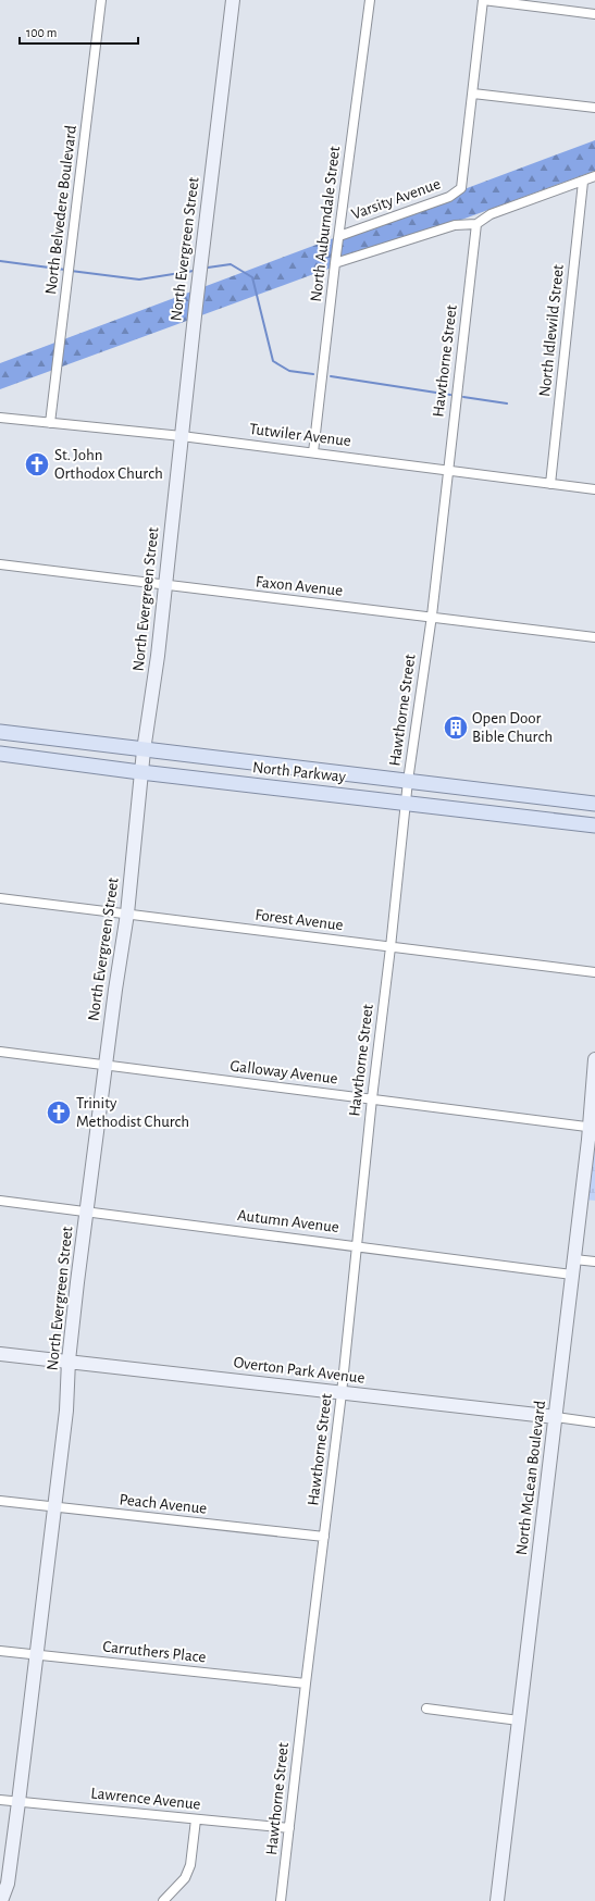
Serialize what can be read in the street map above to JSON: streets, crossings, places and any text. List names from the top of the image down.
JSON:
{
  "streets": {
    "main road": ["North Parkway"],
    "street": [
      "Varsity Avenue",
      "North Belvedere Boulevard",
      "North Auburndale Street",
      "North Evergreen Street",
      "North Idlewild Street",
      "Hawthorne Street",
      "Tutwiler Avenue",
      "Faxon Avenue",
      "Forest Avenue",
      "Galloway Avenue",
      "Autumn Avenue",
      "Overton Park Avenue",
      "North McLean Boulevard",
      "Peach Avenue",
      "Carruthers Place",
      "Lawrence Avenue"
    ]
  },
  "crossings": [
    ["Varsity Avenue", "North Auburndale Street"],
    ["North Belvedere Boulevard", "Tutwiler Avenue"],
    ["North Auburndale Street", "Tutwiler Avenue"],
    ["North Evergreen Street", "Tutwiler Avenue"],
    ["North Evergreen Street", "Faxon Avenue"],
    ["North Evergreen Street", "North Parkway"],
    ["North Evergreen Street", "Forest Avenue"],
    ["North Evergreen Street", "Galloway Avenue"],
    ["North Evergreen Street", "Autumn Avenue"],
    ["North Evergreen Street", "Overton Park Avenue"],
    ["North Evergreen Street", "Peach Avenue"],
    ["North Evergreen Street", "Carruthers Place"],
    ["North Evergreen Street", "Lawrence Avenue"],
    ["North Idlewild Street", "Tutwiler Avenue"],
    ["Hawthorne Street", "Tutwiler Avenue"],
    ["Hawthorne Street", "Faxon Avenue"],
    ["Hawthorne Street", "North Parkway"],
    ["Hawthorne Street", "Forest Avenue"],
    ["Hawthorne Street", "Galloway Avenue"],
    ["Hawthorne Street", "Autumn Avenue"],
    ["Hawthorne Street", "Overton Park Avenue"],
    ["Hawthorne Street", "Peach Avenue"],
    ["Hawthorne Street", "Carruthers Place"],
    ["Hawthorne Street", "Lawrence Avenue"],
    ["Galloway Avenue", "North McLean Boulevard"],
    ["Autumn Avenue", "North McLean Boulevard"],
    ["Overton Park Avenue", "North McLean Boulevard"]
  ],
  "places": {
    "church": ["St. John Orthodox Church", "Trinity Methodist Church"],
    "building": ["Open Door Bible Church"]
  },
  "scale_bar": "100 m"
}
